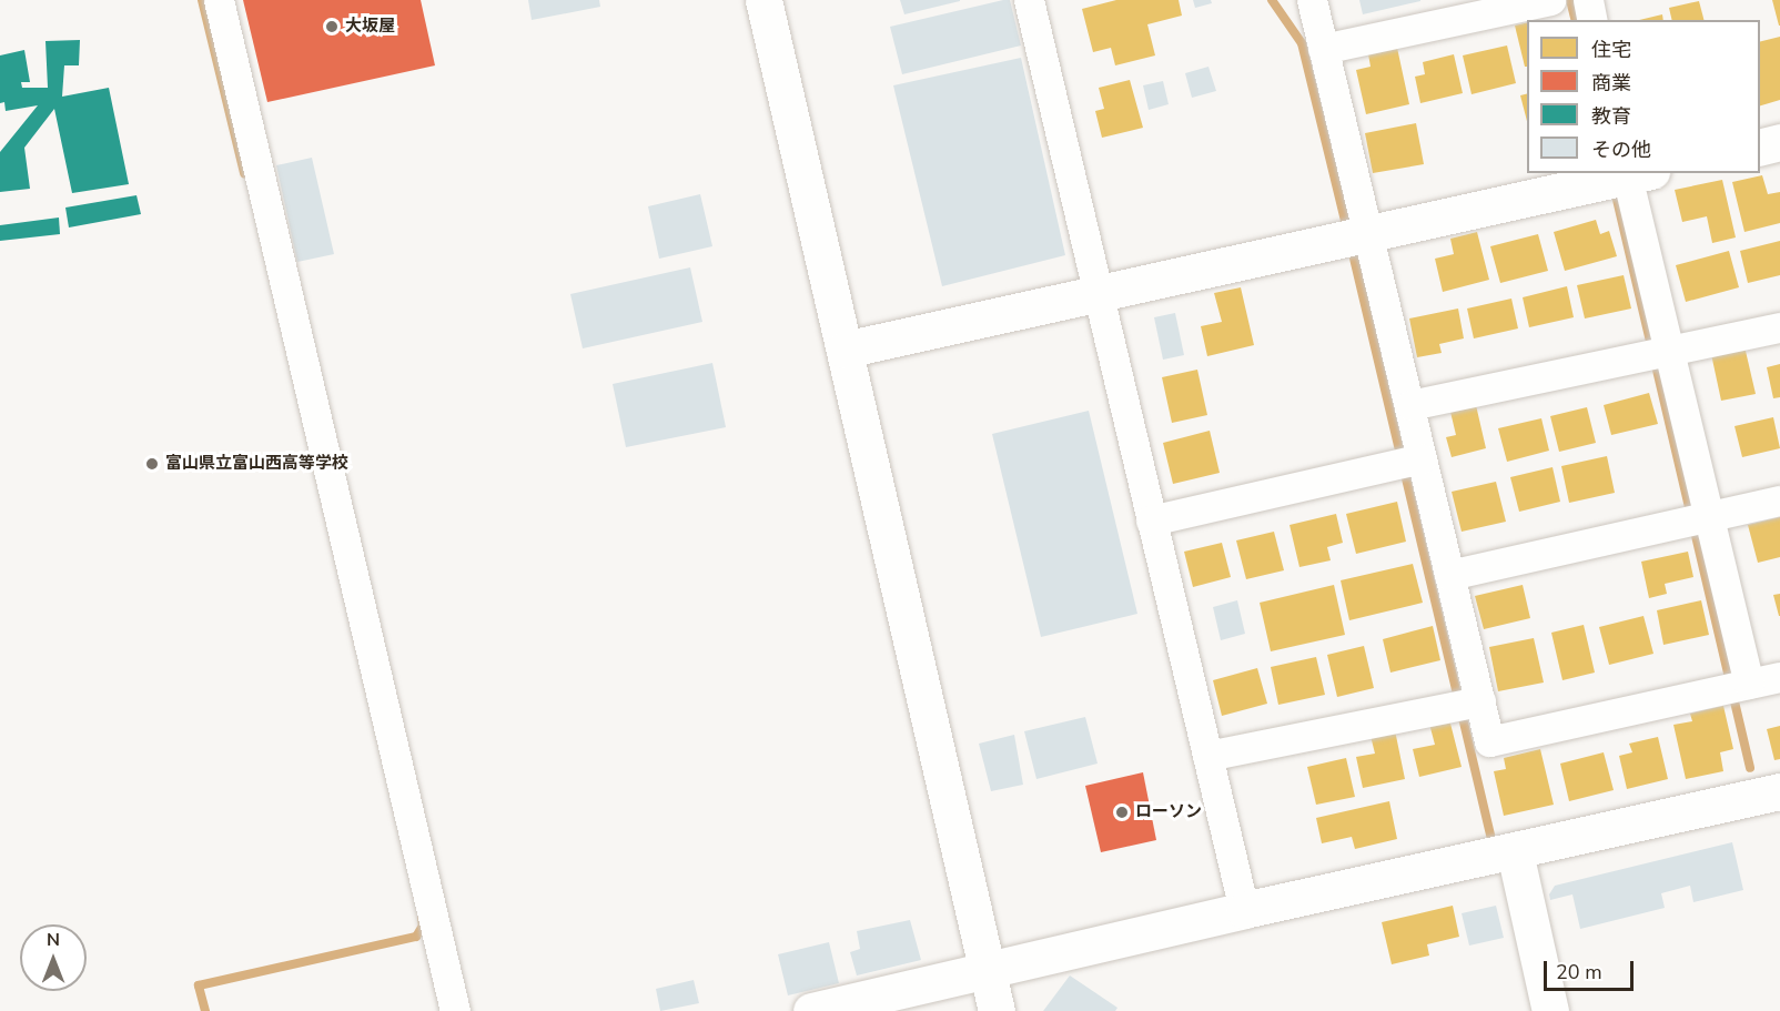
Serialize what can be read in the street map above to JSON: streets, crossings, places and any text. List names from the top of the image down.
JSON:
{
  "places": ["大坂屋", "富山県立富山西高等学校", "ローソン"],
  "legend": [
    "住宅",
    "商業",
    "教育",
    "その他"
  ],
  "scale_bar": "20 m",
  "north": "top"
}
